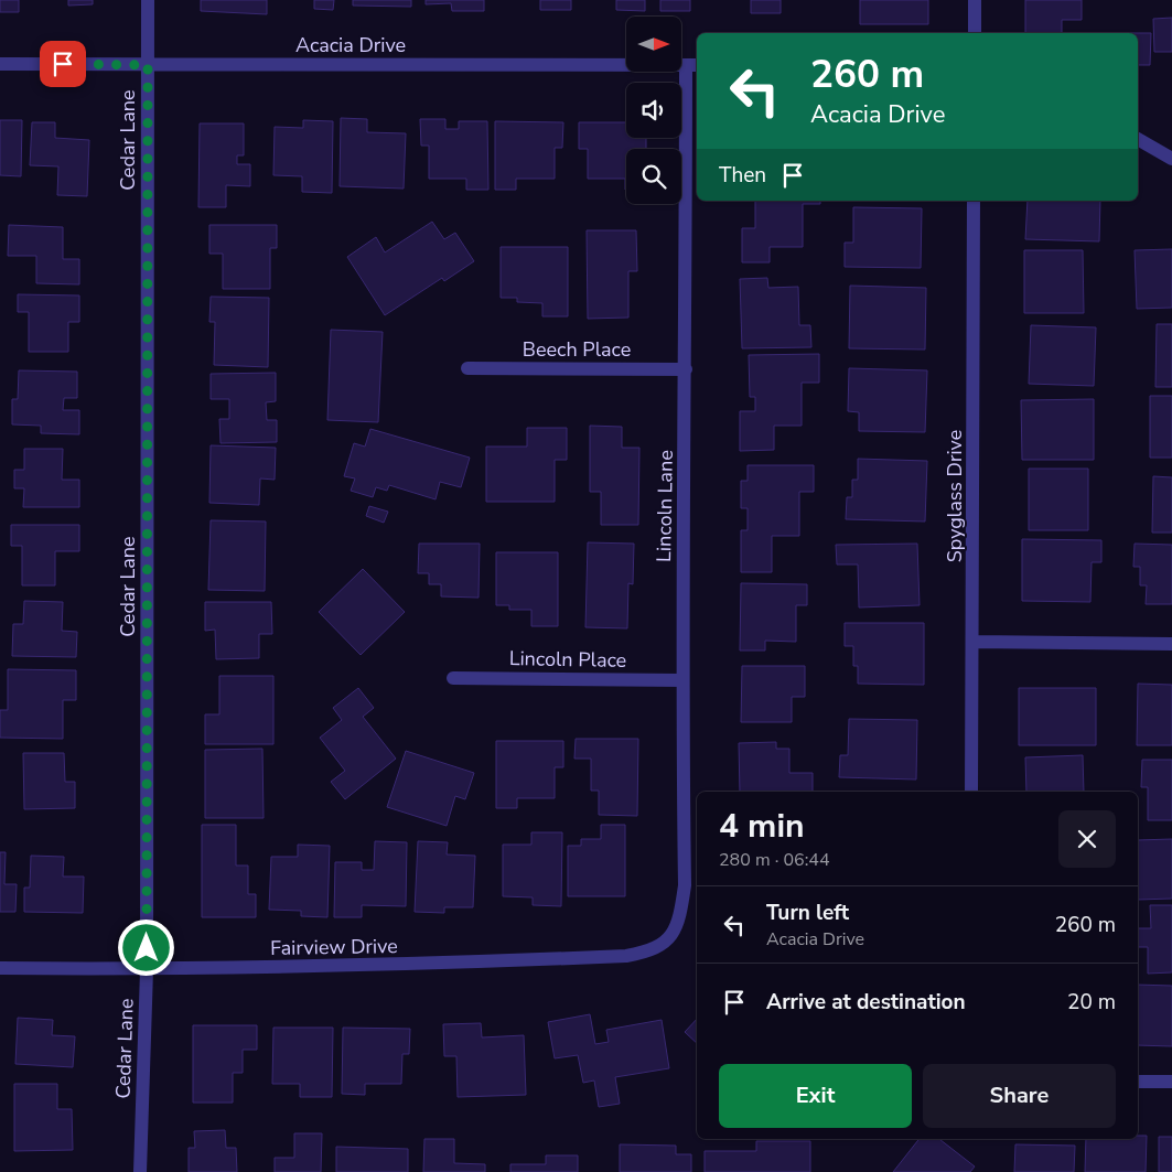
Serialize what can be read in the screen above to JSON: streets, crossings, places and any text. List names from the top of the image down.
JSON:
{
  "streets": {
    "street": [
      "Acacia Drive",
      "Cedar Lane",
      "Beech Place",
      "Spyglass Drive",
      "Lincoln Lane",
      "Lincoln Place",
      "Fairview Drive"
    ]
  },
  "crossings": [
    ["Acacia Drive", "Cedar Lane"],
    ["Acacia Drive", "Lincoln Lane"],
    ["Cedar Lane", "Fairview Drive"],
    ["Beech Place", "Lincoln Lane"],
    ["Lincoln Lane", "Lincoln Place"],
    ["Lincoln Lane", "Fairview Drive"]
  ],
  "north": "right",
  "page": {
    "turn": ["260 m", "Acacia Drive"],
    "then": "Then",
    "heading": ["4 min", "280 m · 06:44"],
    "list": [
      {
        "name": "Turn left",
        "note": "Acacia Drive",
        "value": "260 m"
      },
      {
        "name": "Arrive at destination",
        "value": "20 m"
      }
    ],
    "buttons": ["Exit", "Share"]
  }
}
